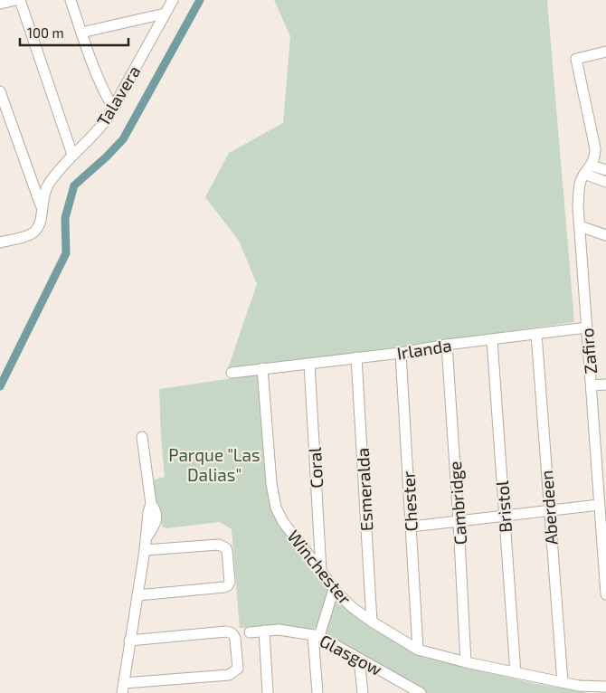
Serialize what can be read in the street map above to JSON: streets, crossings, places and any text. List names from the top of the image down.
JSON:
{
  "streets": {
    "street": [
      "Talavera",
      "Irlanda",
      "Zafiro",
      "Coral",
      "Esmeralda",
      "Chester",
      "Cambridge",
      "Bristol",
      "Aberdeen",
      "Winchester",
      "Glasgow"
    ]
  },
  "crossings": [
    ["Irlanda", "Zafiro"],
    ["Irlanda", "Coral"],
    ["Irlanda", "Esmeralda"],
    ["Irlanda", "Chester"],
    ["Irlanda", "Cambridge"],
    ["Irlanda", "Bristol"],
    ["Irlanda", "Aberdeen"],
    ["Irlanda", "Winchester"],
    ["Coral", "Winchester"],
    ["Esmeralda", "Winchester"],
    ["Chester", "Winchester"],
    ["Cambridge", "Winchester"],
    ["Bristol", "Winchester"],
    ["Aberdeen", "Winchester"]
  ],
  "parks": ["Parque \"Las Dalias\""],
  "scale_bar": "100 m"
}
